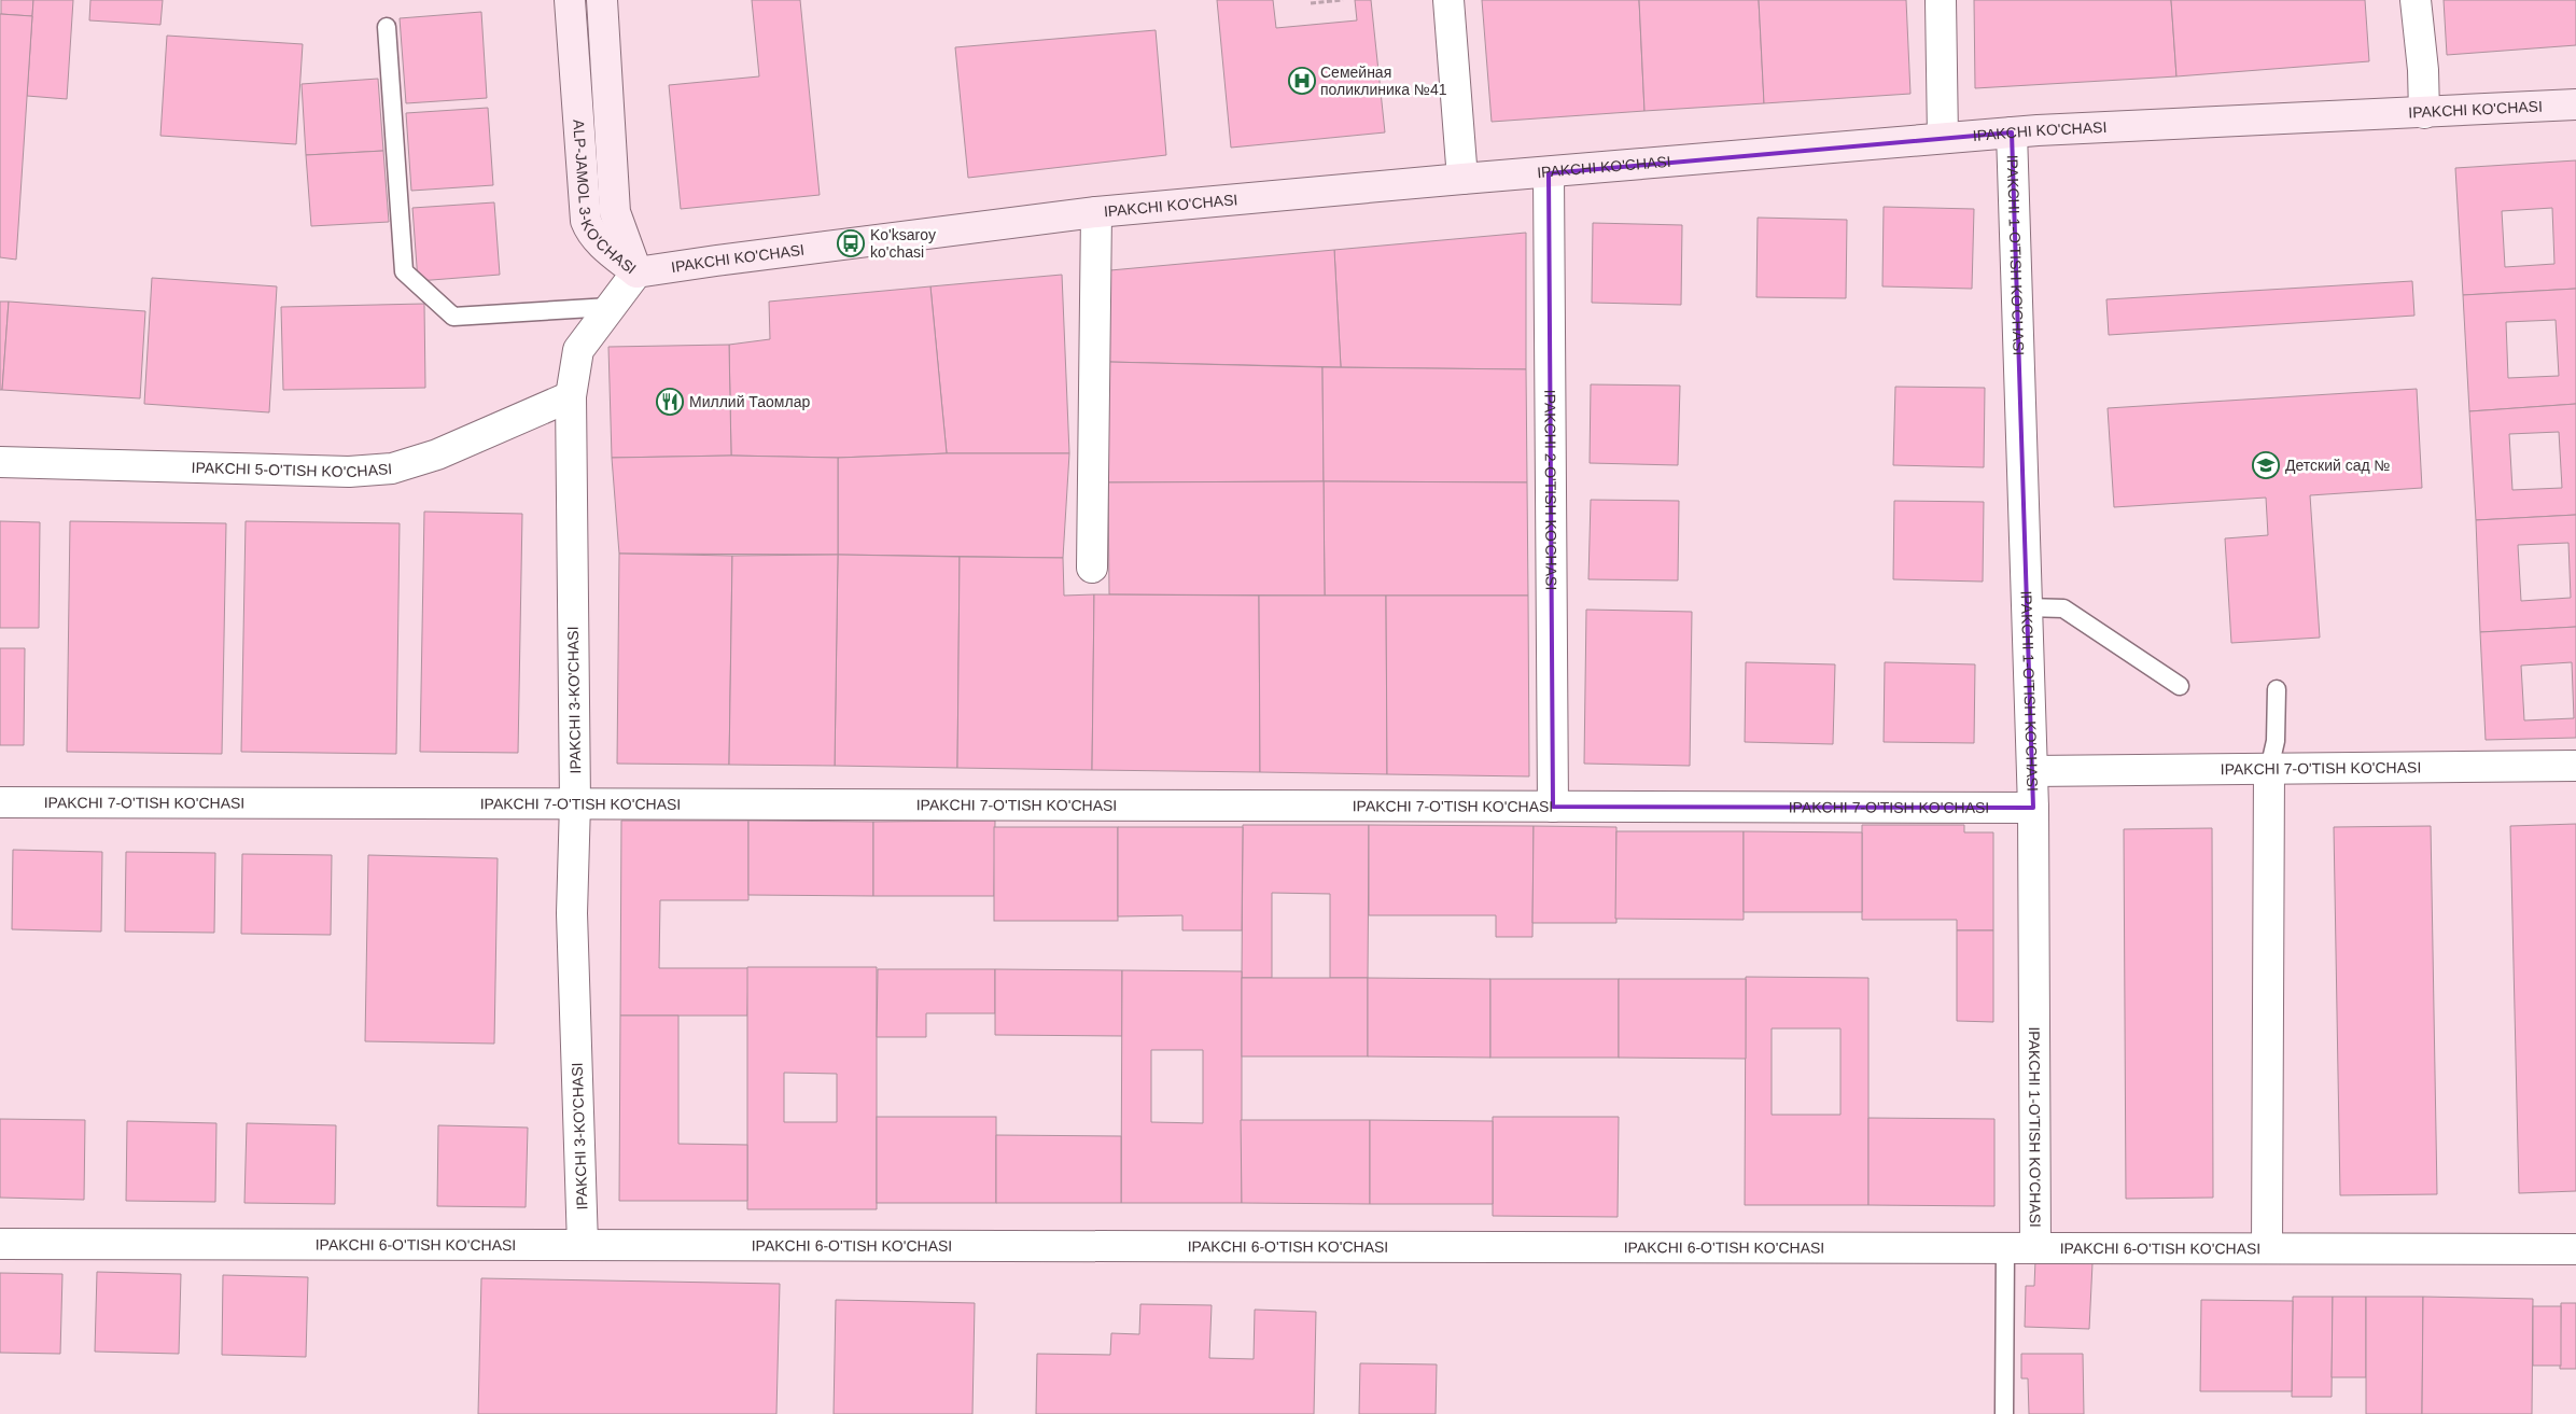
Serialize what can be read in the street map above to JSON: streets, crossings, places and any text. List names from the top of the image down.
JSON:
{
  "streets": {
    "main road": ["IPAKCHI KO'CHASI", "ALP-JAMOL 3-KO'CHASI"],
    "street": [
      "IPAKCHI 1-O'TISH KO'CHASI",
      "IPAKCHI 5-O'TISH KO'CHASI",
      "IPAKCHI 2-O'TISH KO'CHASI",
      "IPAKCHI 3-KO'CHASI",
      "IPAKCHI 7-O'TISH KO'CHASI",
      "IPAKCHI 6-O'TISH KO'CHASI"
    ]
  },
  "crossings": [
    ["IPAKCHI KO'CHASI", "ALP-JAMOL 3-KO'CHASI"],
    ["IPAKCHI KO'CHASI", "IPAKCHI 1-O'TISH KO'CHASI"],
    ["IPAKCHI KO'CHASI", "IPAKCHI 2-O'TISH KO'CHASI"],
    ["IPAKCHI KO'CHASI", "IPAKCHI 3-KO'CHASI"],
    ["ALP-JAMOL 3-KO'CHASI", "IPAKCHI 3-KO'CHASI"],
    ["IPAKCHI 1-O'TISH KO'CHASI", "IPAKCHI 7-O'TISH KO'CHASI"],
    ["IPAKCHI 1-O'TISH KO'CHASI", "IPAKCHI 6-O'TISH KO'CHASI"],
    ["IPAKCHI 5-O'TISH KO'CHASI", "IPAKCHI 3-KO'CHASI"],
    ["IPAKCHI 2-O'TISH KO'CHASI", "IPAKCHI 7-O'TISH KO'CHASI"],
    ["IPAKCHI 3-KO'CHASI", "IPAKCHI 7-O'TISH KO'CHASI"],
    ["IPAKCHI 3-KO'CHASI", "IPAKCHI 6-O'TISH KO'CHASI"]
  ],
  "places": {
    "hospital": ["Семейная поликлиника №41"],
    "bus stop": ["Ko'ksaroy ko'chasi"],
    "restaurant": ["Миллий Таомлар"],
    "school or university": ["Детский сад №"]
  }
}
